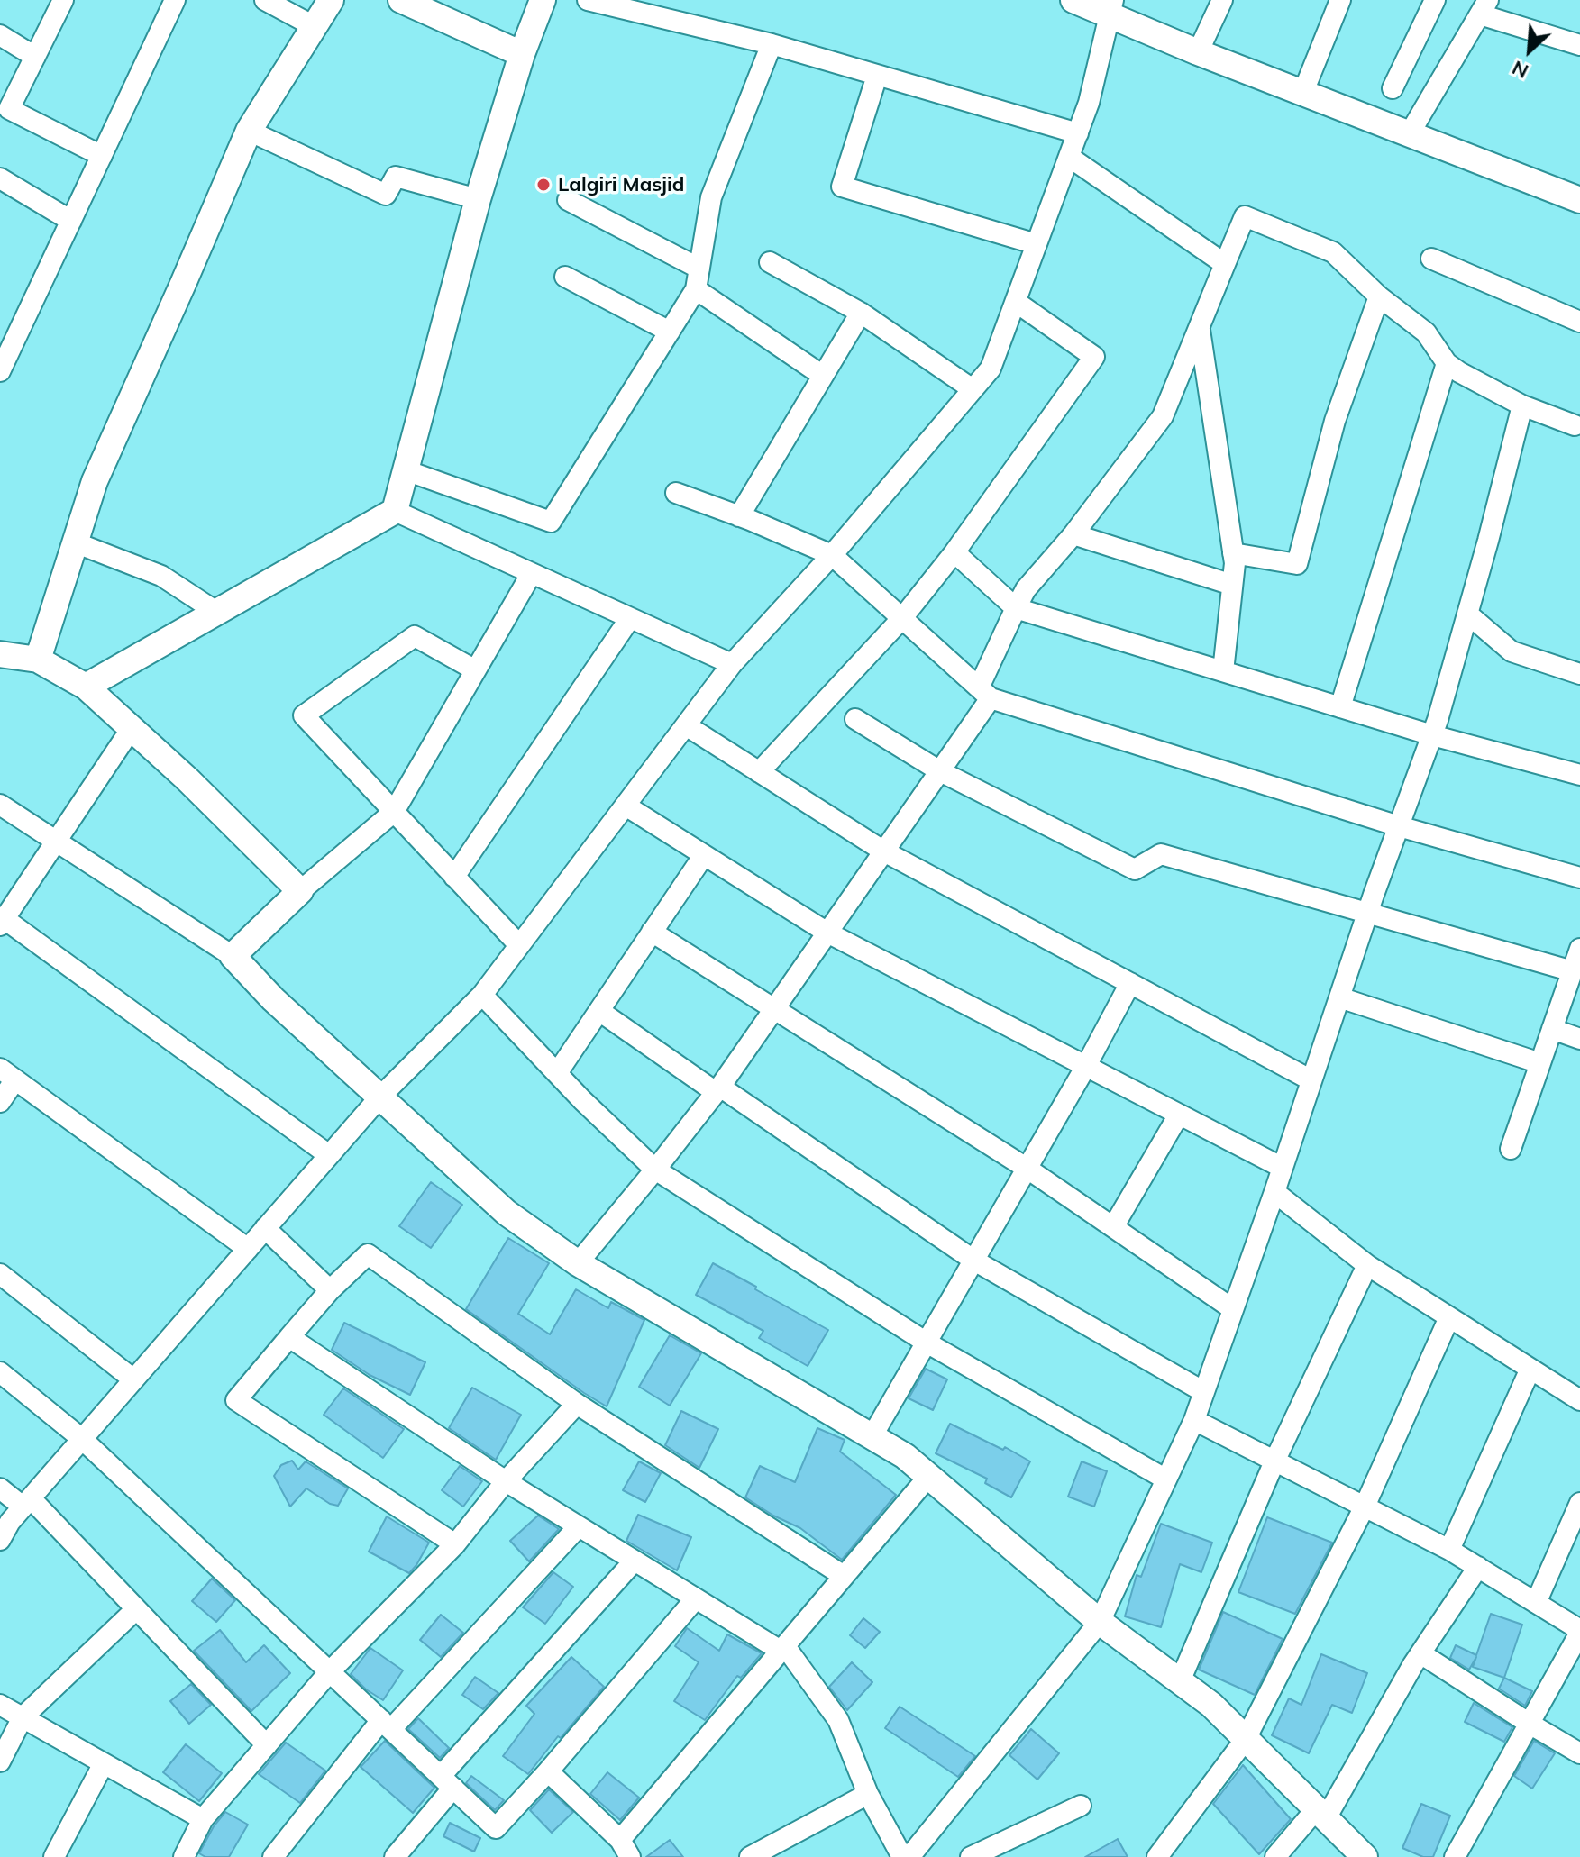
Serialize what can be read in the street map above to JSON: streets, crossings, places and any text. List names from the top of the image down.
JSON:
{
  "places": ["Lalgiri Masjid"],
  "north": "bottom left"
}
